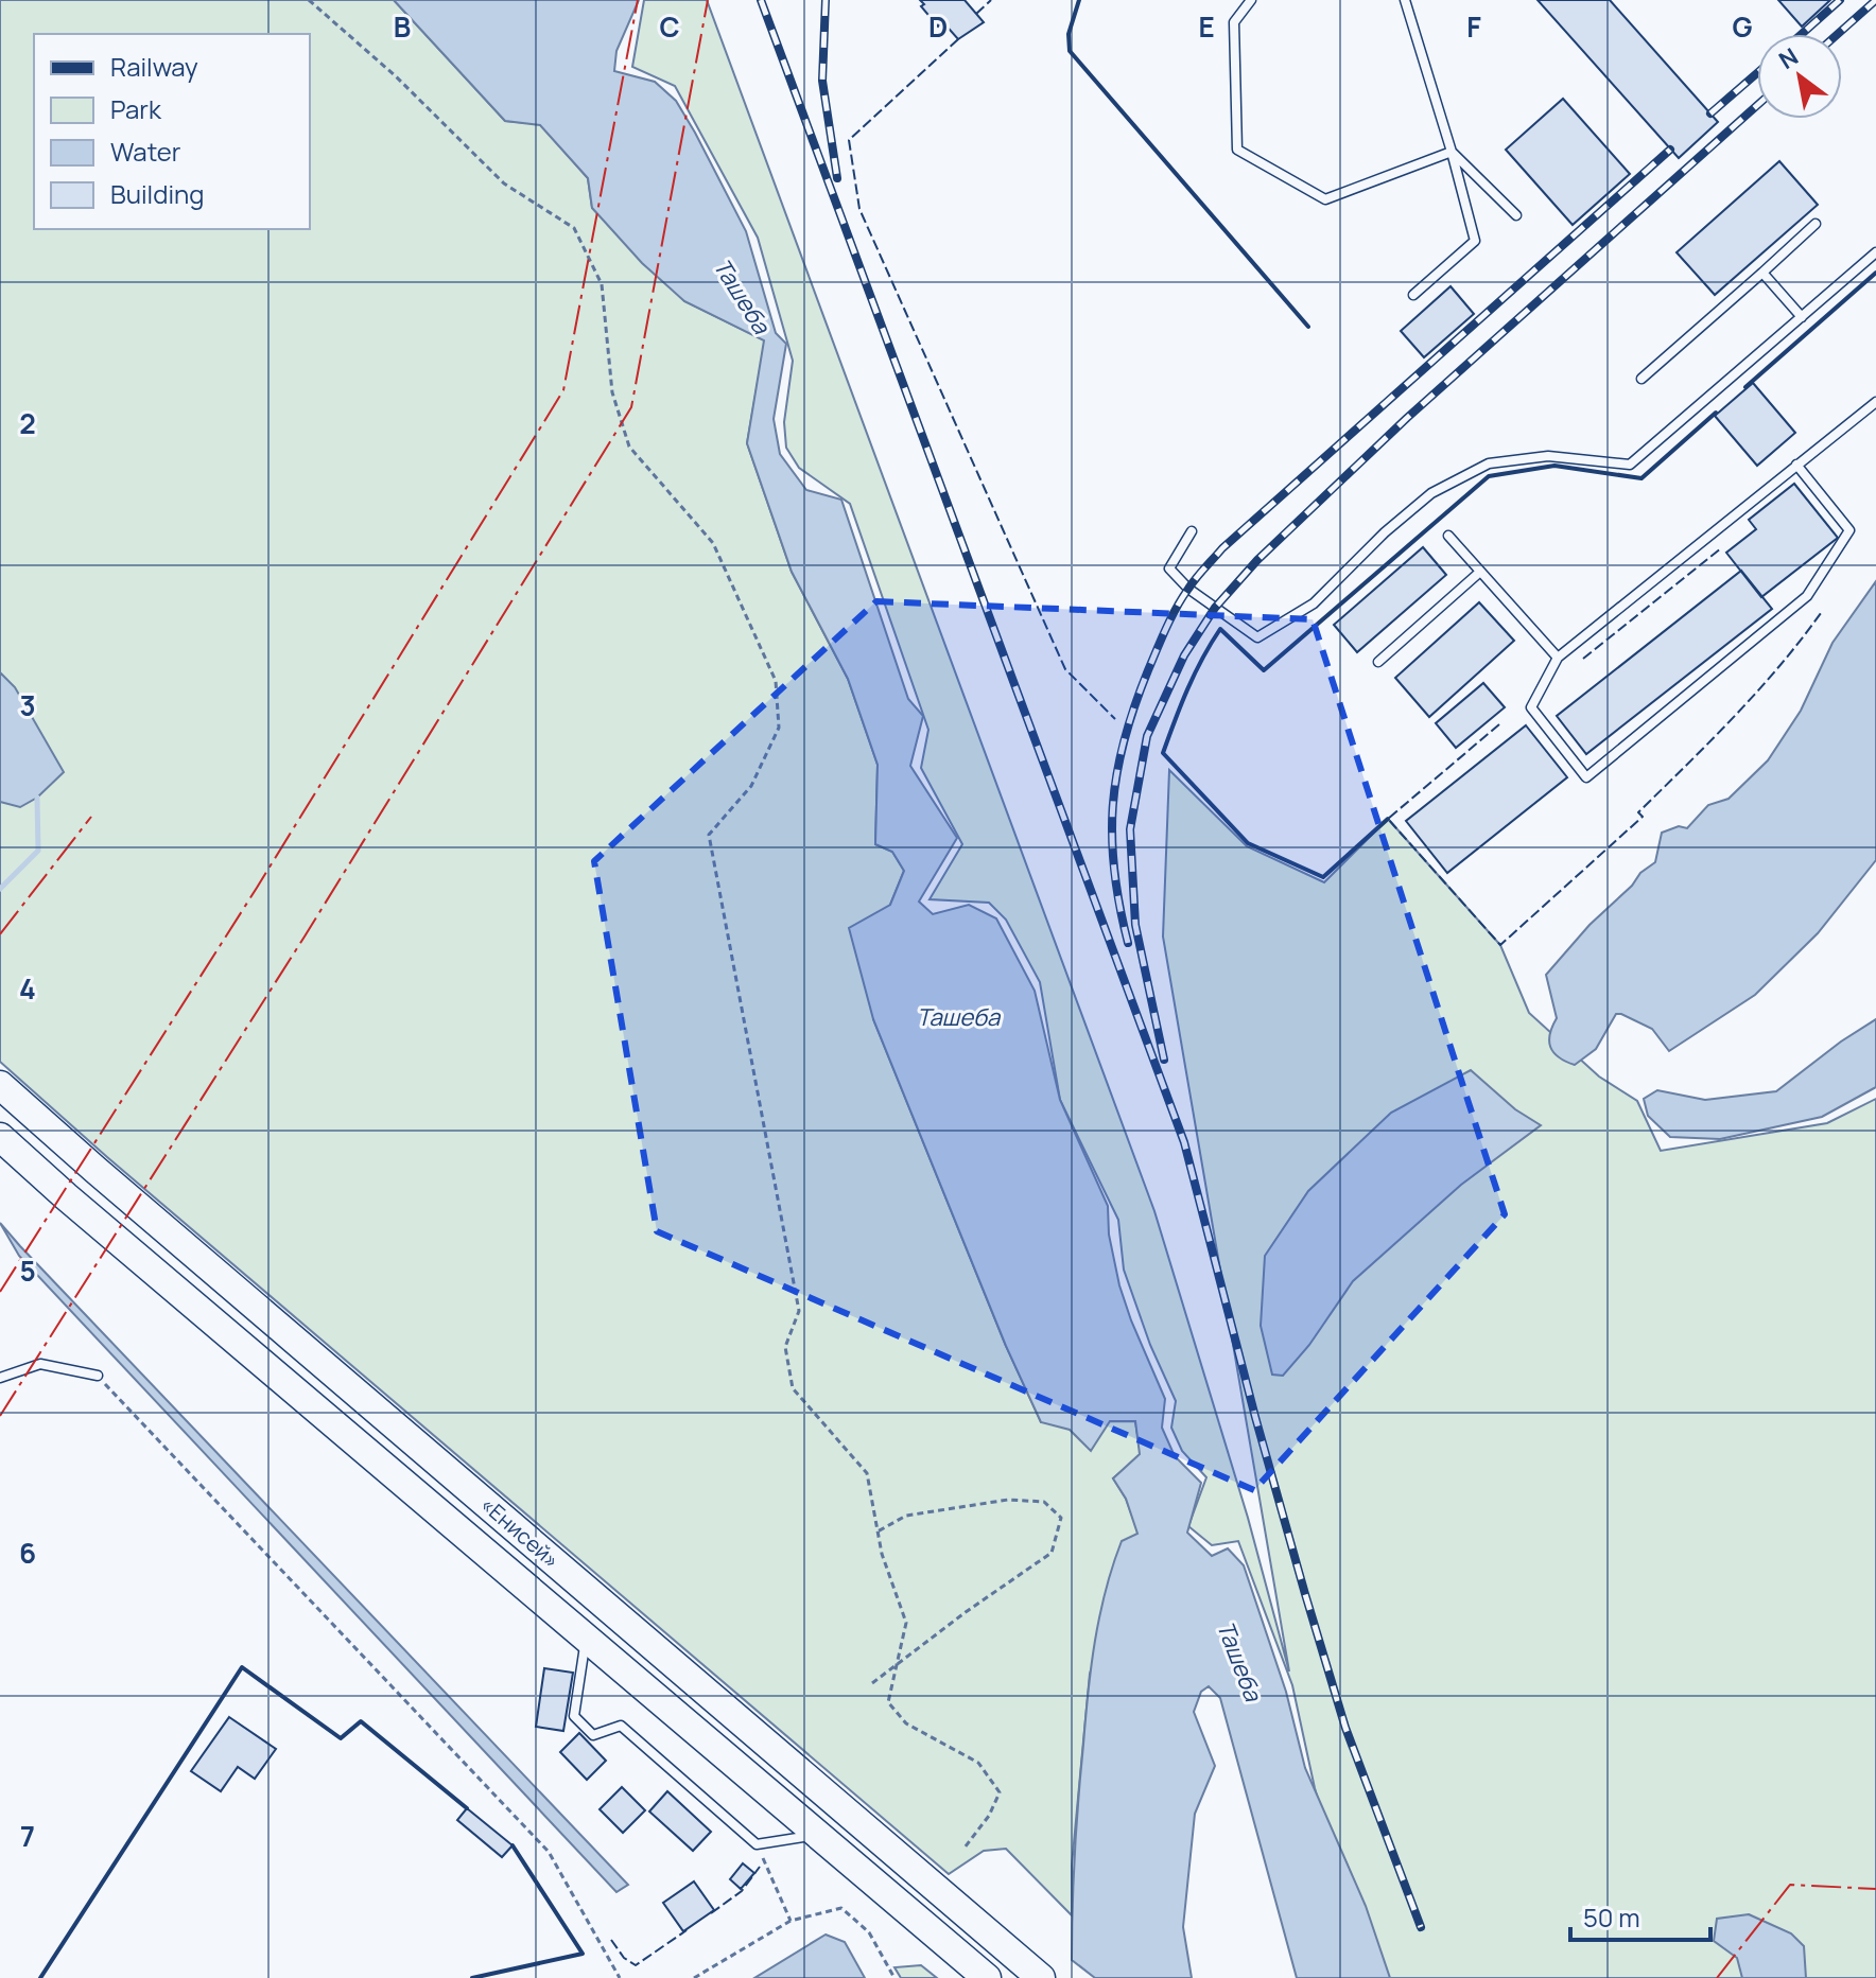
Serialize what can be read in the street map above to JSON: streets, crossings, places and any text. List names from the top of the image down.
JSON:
{
  "streets": {
    "highway": ["«Енисей»"]
  },
  "water": ["Ташеба"],
  "legend": [
    "Railway",
    "Park",
    "Water",
    "Building"
  ],
  "scale_bar": "50 m",
  "north": "top left",
  "grid": {
    "columns": [
      "B",
      "C",
      "D",
      "E",
      "F",
      "G"
    ],
    "rows": [
      "2",
      "3",
      "4",
      "5",
      "6",
      "7"
    ]
  }
}
